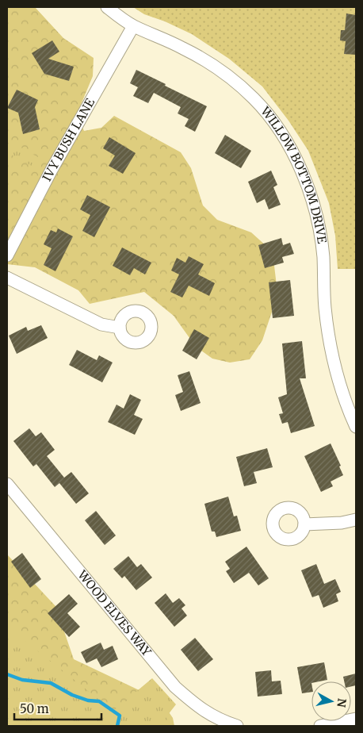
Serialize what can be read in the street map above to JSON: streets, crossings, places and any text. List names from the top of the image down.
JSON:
{
  "streets": {
    "street": ["IVY BUSH LANE", "WILLOW BOTTOM DRIVE", "WOOD ELVES WAY"]
  },
  "crossings": [
    ["IVY BUSH LANE", "WILLOW BOTTOM DRIVE"]
  ],
  "scale_bar": "50 m",
  "north": "right"
}
